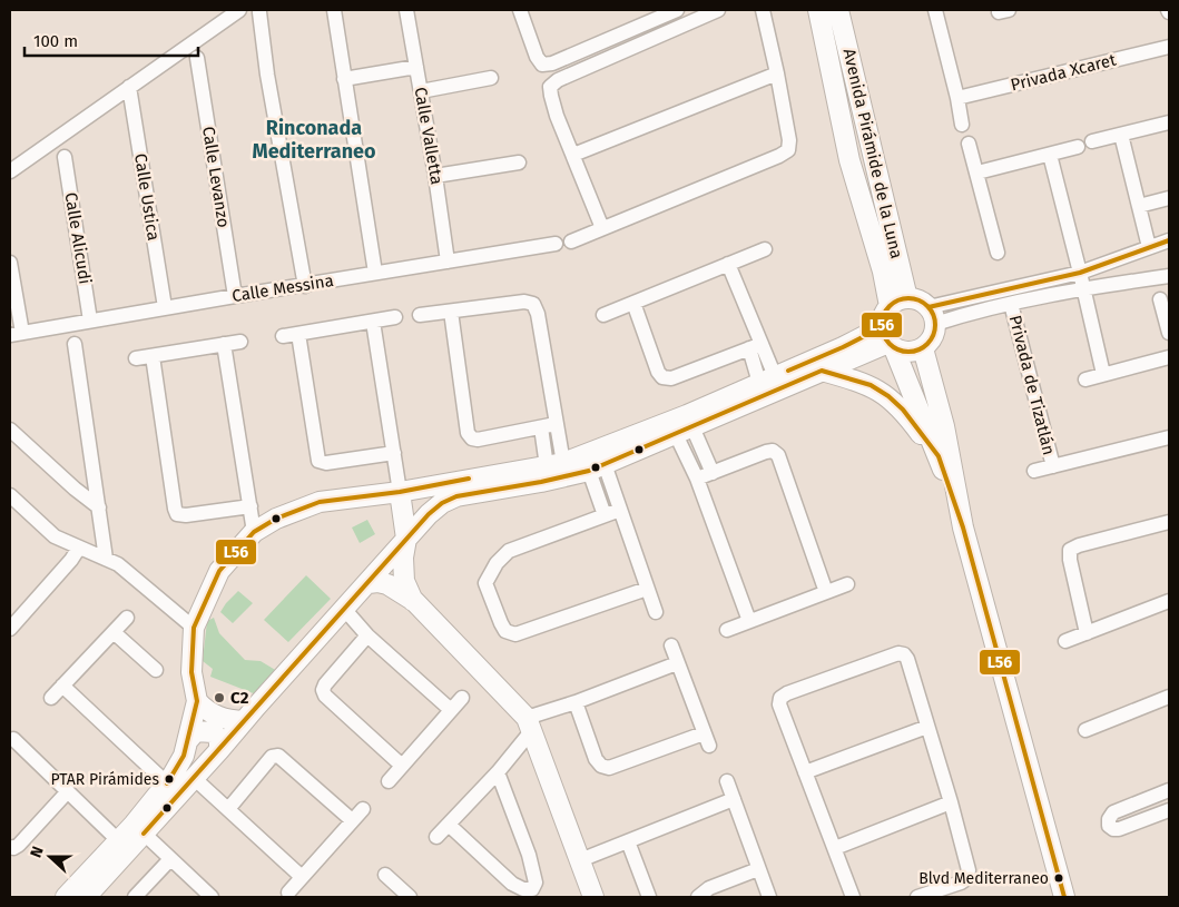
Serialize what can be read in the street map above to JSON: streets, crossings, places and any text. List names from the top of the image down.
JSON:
{
  "streets": {
    "street": [
      "Privada Xcaret",
      "Calle Valletta",
      "Avenida Pirámide de la Luna",
      "Calle Levanzo",
      "Calle Ustica",
      "Calle Alicudi",
      "Calle Messina",
      "Privada de Tizatlán"
    ]
  },
  "crossings": [
    ["Calle Valletta", "Calle Messina"],
    ["Calle Levanzo", "Calle Messina"],
    ["Calle Ustica", "Calle Messina"],
    ["Calle Alicudi", "Calle Messina"]
  ],
  "districts": ["Rinconada Mediterraneo"],
  "places": ["C2", "PTAR Pirámides", "Blvd Mediterraneo"],
  "lines": ["transit line L56"],
  "scale_bar": "100 m",
  "north": "left"
}
